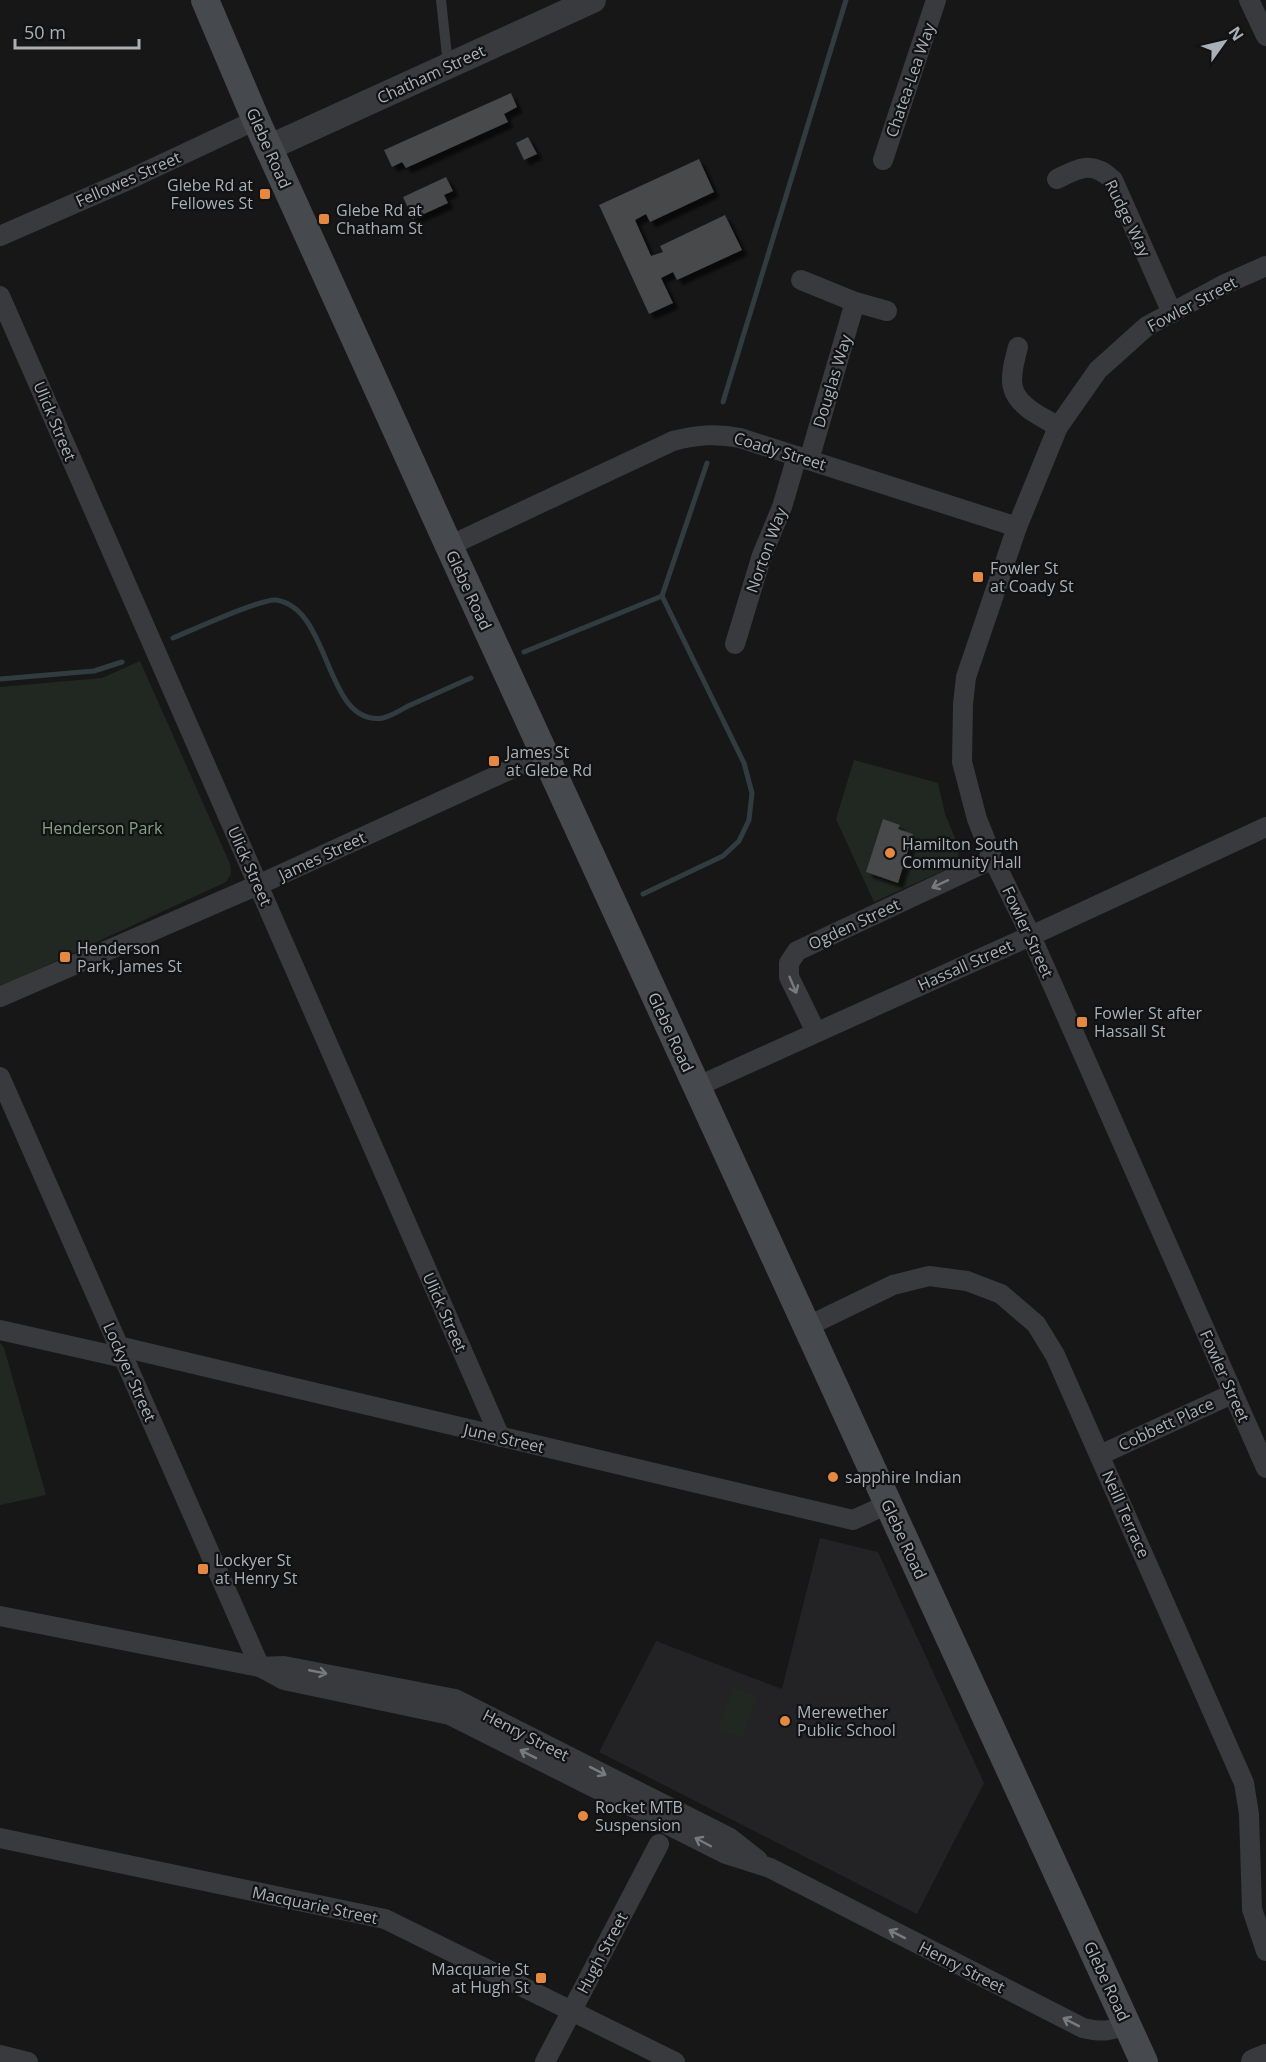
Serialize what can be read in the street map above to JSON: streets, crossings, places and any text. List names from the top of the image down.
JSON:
{
  "streets": {
    "main road": ["Glebe Road"],
    "street": [
      "Chatham Street",
      "Chatea-Lea Way",
      "Fellowes Street",
      "Rudge Way",
      "Fowler Street",
      "Douglas Way",
      "Ulick Street",
      "Coady Street",
      "Norton Way",
      "James Street",
      "Ogden Street",
      "Hassall Street",
      "Lockyer Street",
      "Cobbett Place",
      "June Street",
      "Neill Terrace",
      "Henry Street",
      "Macquarie Street",
      "Hugh Street"
    ]
  },
  "crossings": [
    ["Chatham Street", "Glebe Road"],
    ["Glebe Road", "Fellowes Street"],
    ["Glebe Road", "Coady Street"],
    ["Glebe Road", "James Street"],
    ["Glebe Road", "Hassall Street"],
    ["Glebe Road", "June Street"],
    ["Glebe Road", "Neill Terrace"],
    ["Glebe Road", "Henry Street"],
    ["Rudge Way", "Fowler Street"],
    ["Fowler Street", "Coady Street"],
    ["Fowler Street", "Ogden Street"],
    ["Fowler Street", "Hassall Street"],
    ["Fowler Street", "Cobbett Place"],
    ["Douglas Way", "Coady Street"],
    ["Douglas Way", "Norton Way"],
    ["Ulick Street", "James Street"],
    ["Ulick Street", "June Street"],
    ["Coady Street", "Norton Way"],
    ["Ogden Street", "Hassall Street"],
    ["Lockyer Street", "June Street"],
    ["Lockyer Street", "Henry Street"],
    ["Cobbett Place", "Neill Terrace"],
    ["Macquarie Street", "Hugh Street"]
  ],
  "one_way": ["Ogden Street", "Henry Street"],
  "parks": ["Henderson Park"],
  "places": {
    "transit": [
      "Glebe Rd at Fellowes St",
      "Glebe Rd at Chatham St",
      "Fowler St at Coady St",
      "James St at Glebe Rd",
      "Henderson Park, James St",
      "Fowler St after Hassall St",
      "Lockyer St at Henry St",
      "Macquarie St at Hugh St"
    ],
    "other": [
      "Hamilton South Community Hall",
      "sapphire Indian",
      "Merewether Public School",
      "Rocket MTB Suspension"
    ]
  },
  "scale_bar": "50 m",
  "north": "top right"
}
